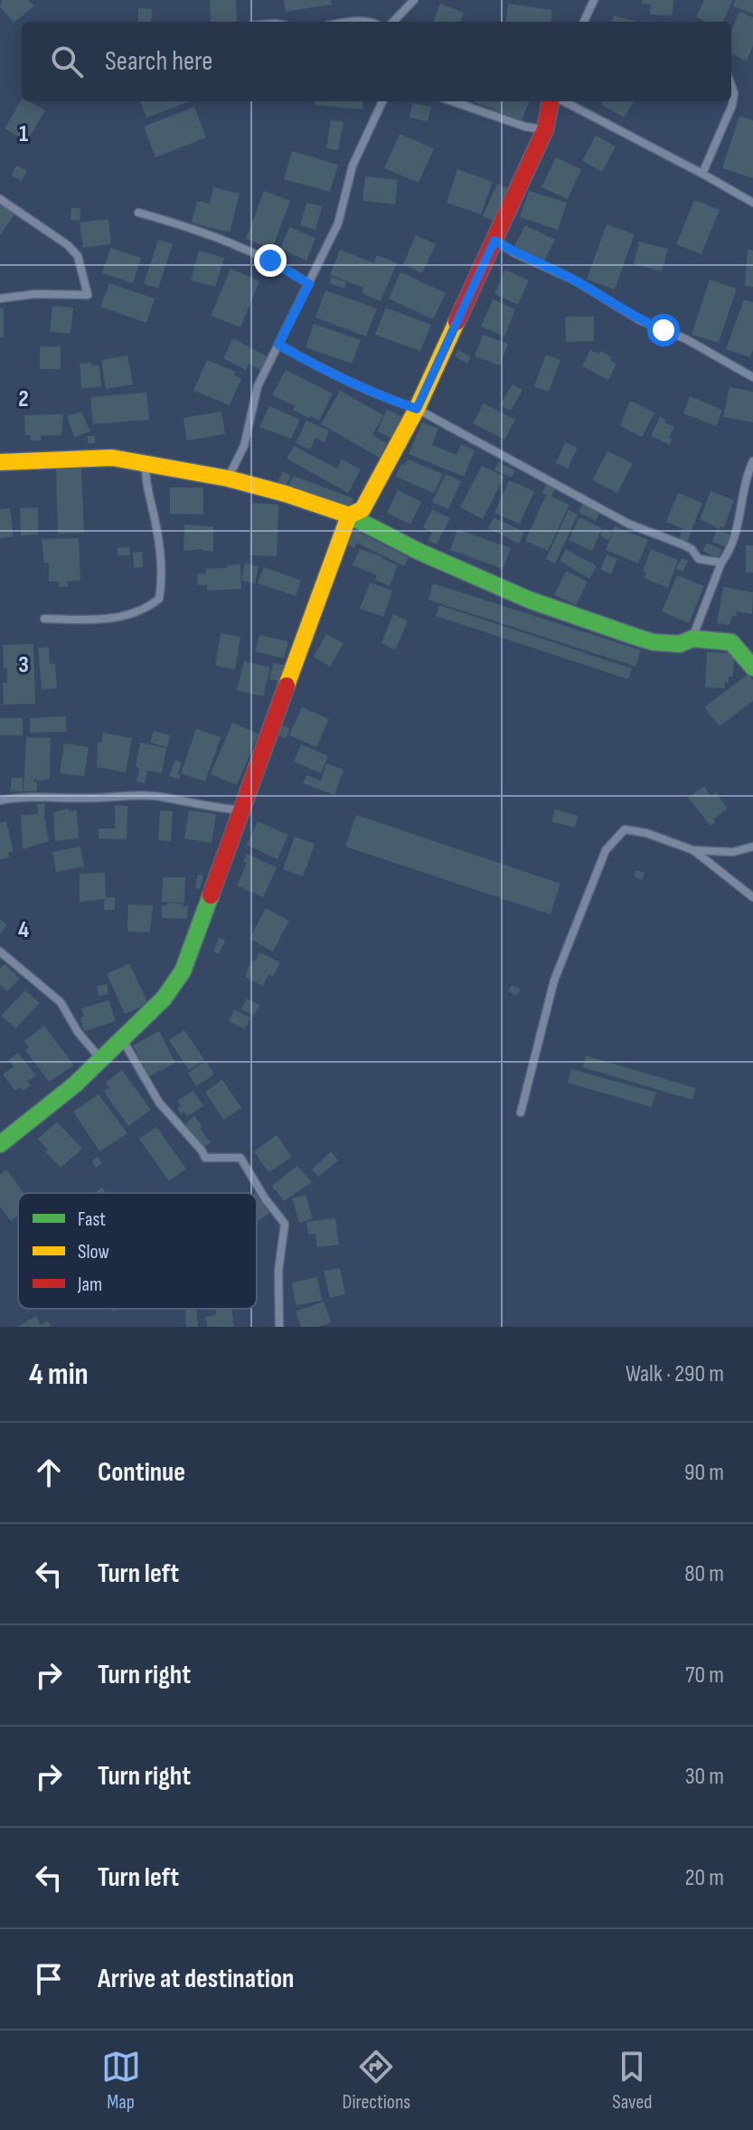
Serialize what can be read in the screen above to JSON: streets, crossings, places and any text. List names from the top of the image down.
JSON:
{
  "legend": ["Fast", "Slow", "Jam"],
  "page": {
    "search": "Search here",
    "heading": ["4 min", "Walk · 290 m"],
    "list": [
      ["Continue", "90 m"],
      ["Turn left", "80 m"],
      ["Turn right", "70 m"],
      ["Turn right", "30 m"],
      ["Turn left", "20 m"],
      "Arrive at destination"
    ],
    "nav": ["Map", "Directions", "Saved"]
  },
  "grid": {
    "rows": [
      "1",
      "2",
      "3",
      "4"
    ]
  }
}
